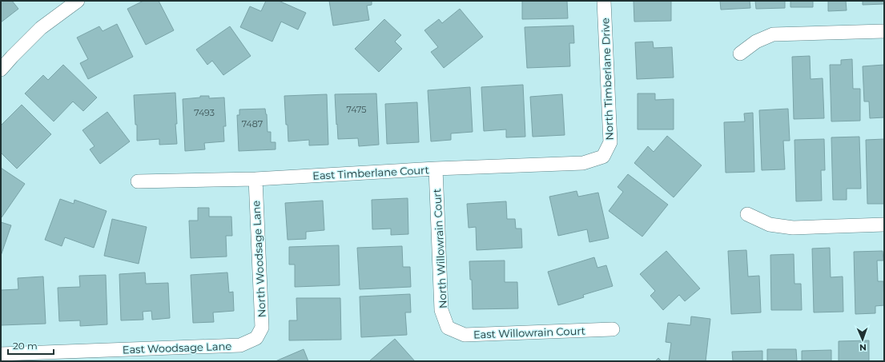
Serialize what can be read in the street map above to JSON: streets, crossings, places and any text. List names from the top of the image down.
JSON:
{
  "streets": {
    "street": [
      "North Timberlane Drive",
      "East Timberlane Court",
      "North Willowrain Court",
      "North Woodsage Lane",
      "East Willowrain Court",
      "East Woodsage Lane"
    ]
  },
  "crossings": [
    ["North Timberlane Drive", "East Timberlane Court"],
    ["East Timberlane Court", "North Willowrain Court"],
    ["East Timberlane Court", "North Woodsage Lane"],
    ["North Willowrain Court", "East Willowrain Court"],
    ["North Woodsage Lane", "East Woodsage Lane"]
  ],
  "house_numbers": ["7475", "7493", "7487"],
  "scale_bar": "20 m",
  "north": "bottom"
}
